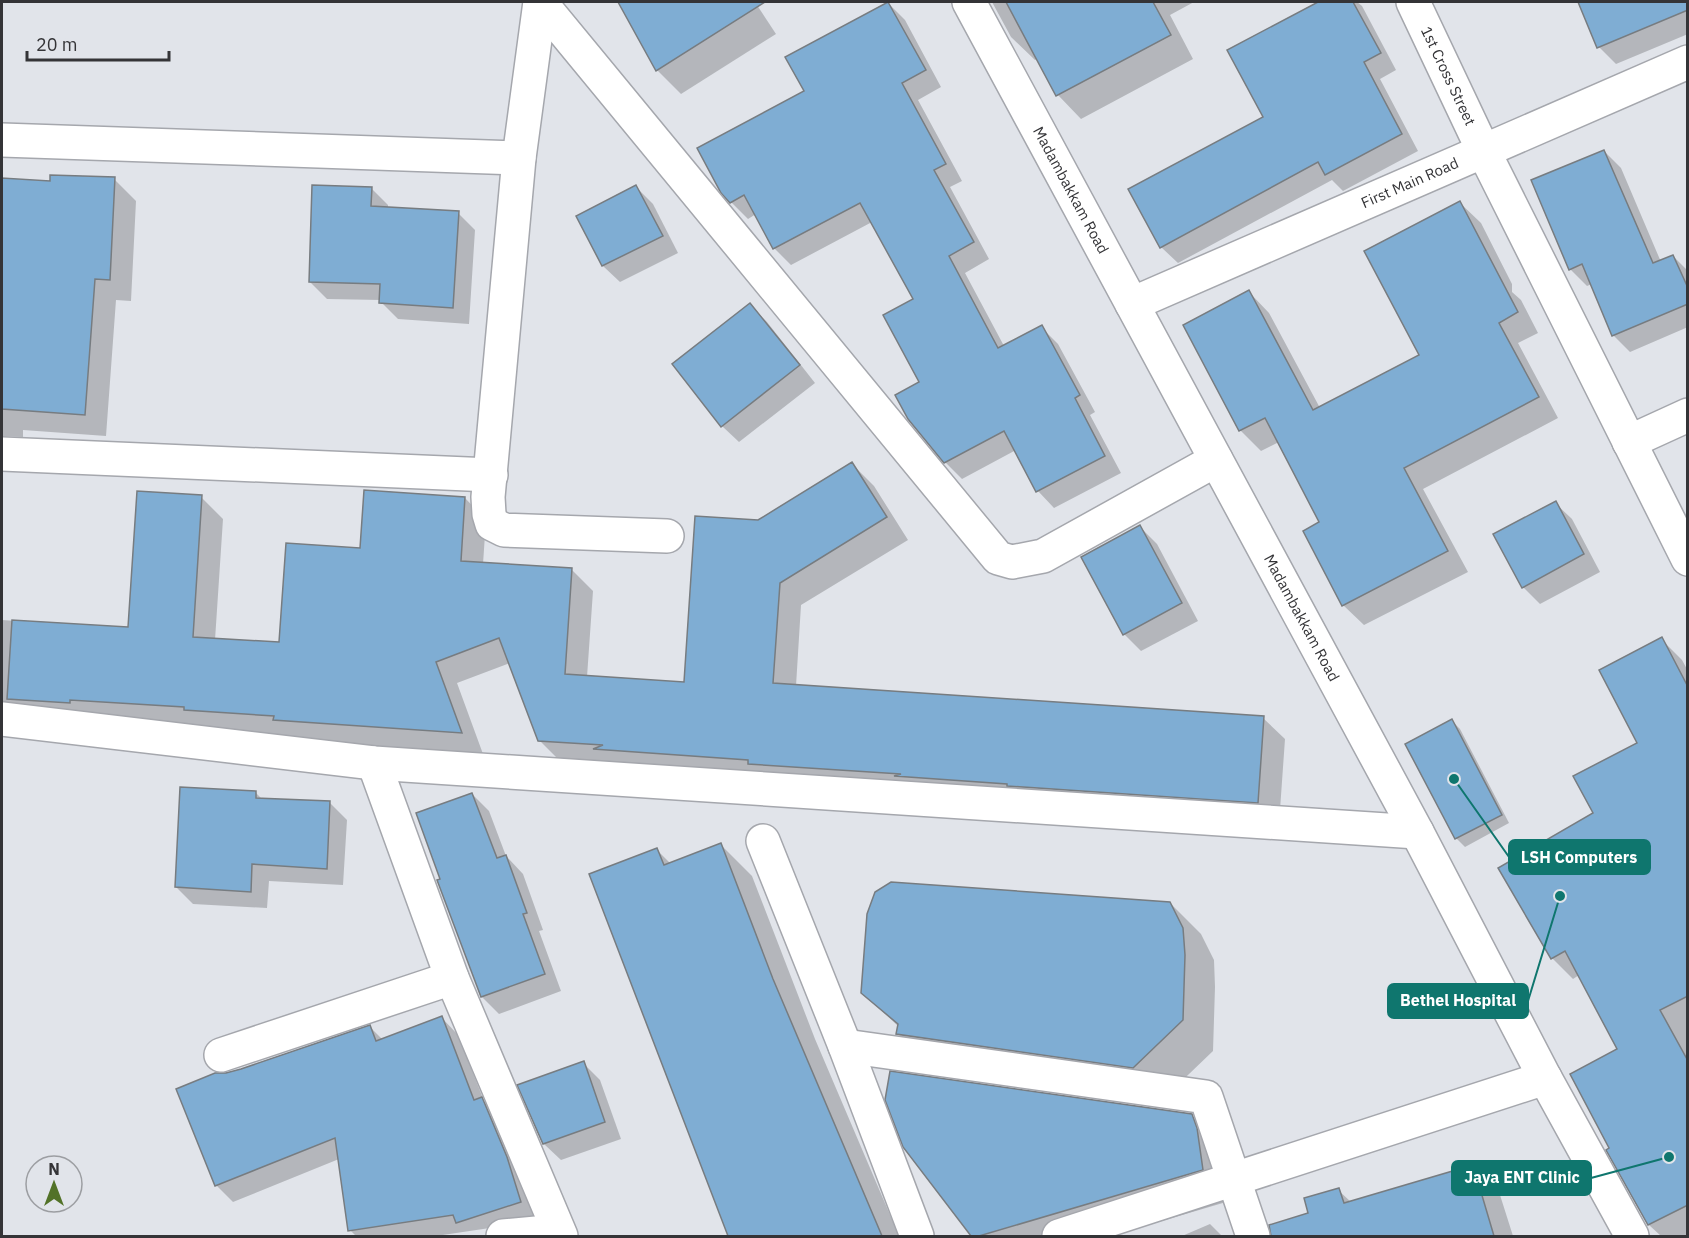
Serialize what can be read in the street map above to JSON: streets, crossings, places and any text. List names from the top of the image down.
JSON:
{
  "streets": {
    "street": ["1st Cross Street", "First Main Road", "Madambakkam Road"]
  },
  "crossings": [
    ["1st Cross Street", "First Main Road"],
    ["First Main Road", "Madambakkam Road"]
  ],
  "places": ["LSH Computers", "Bethel Hospital", "Jaya ENT Clinic"],
  "scale_bar": "20 m",
  "north": "top"
}
